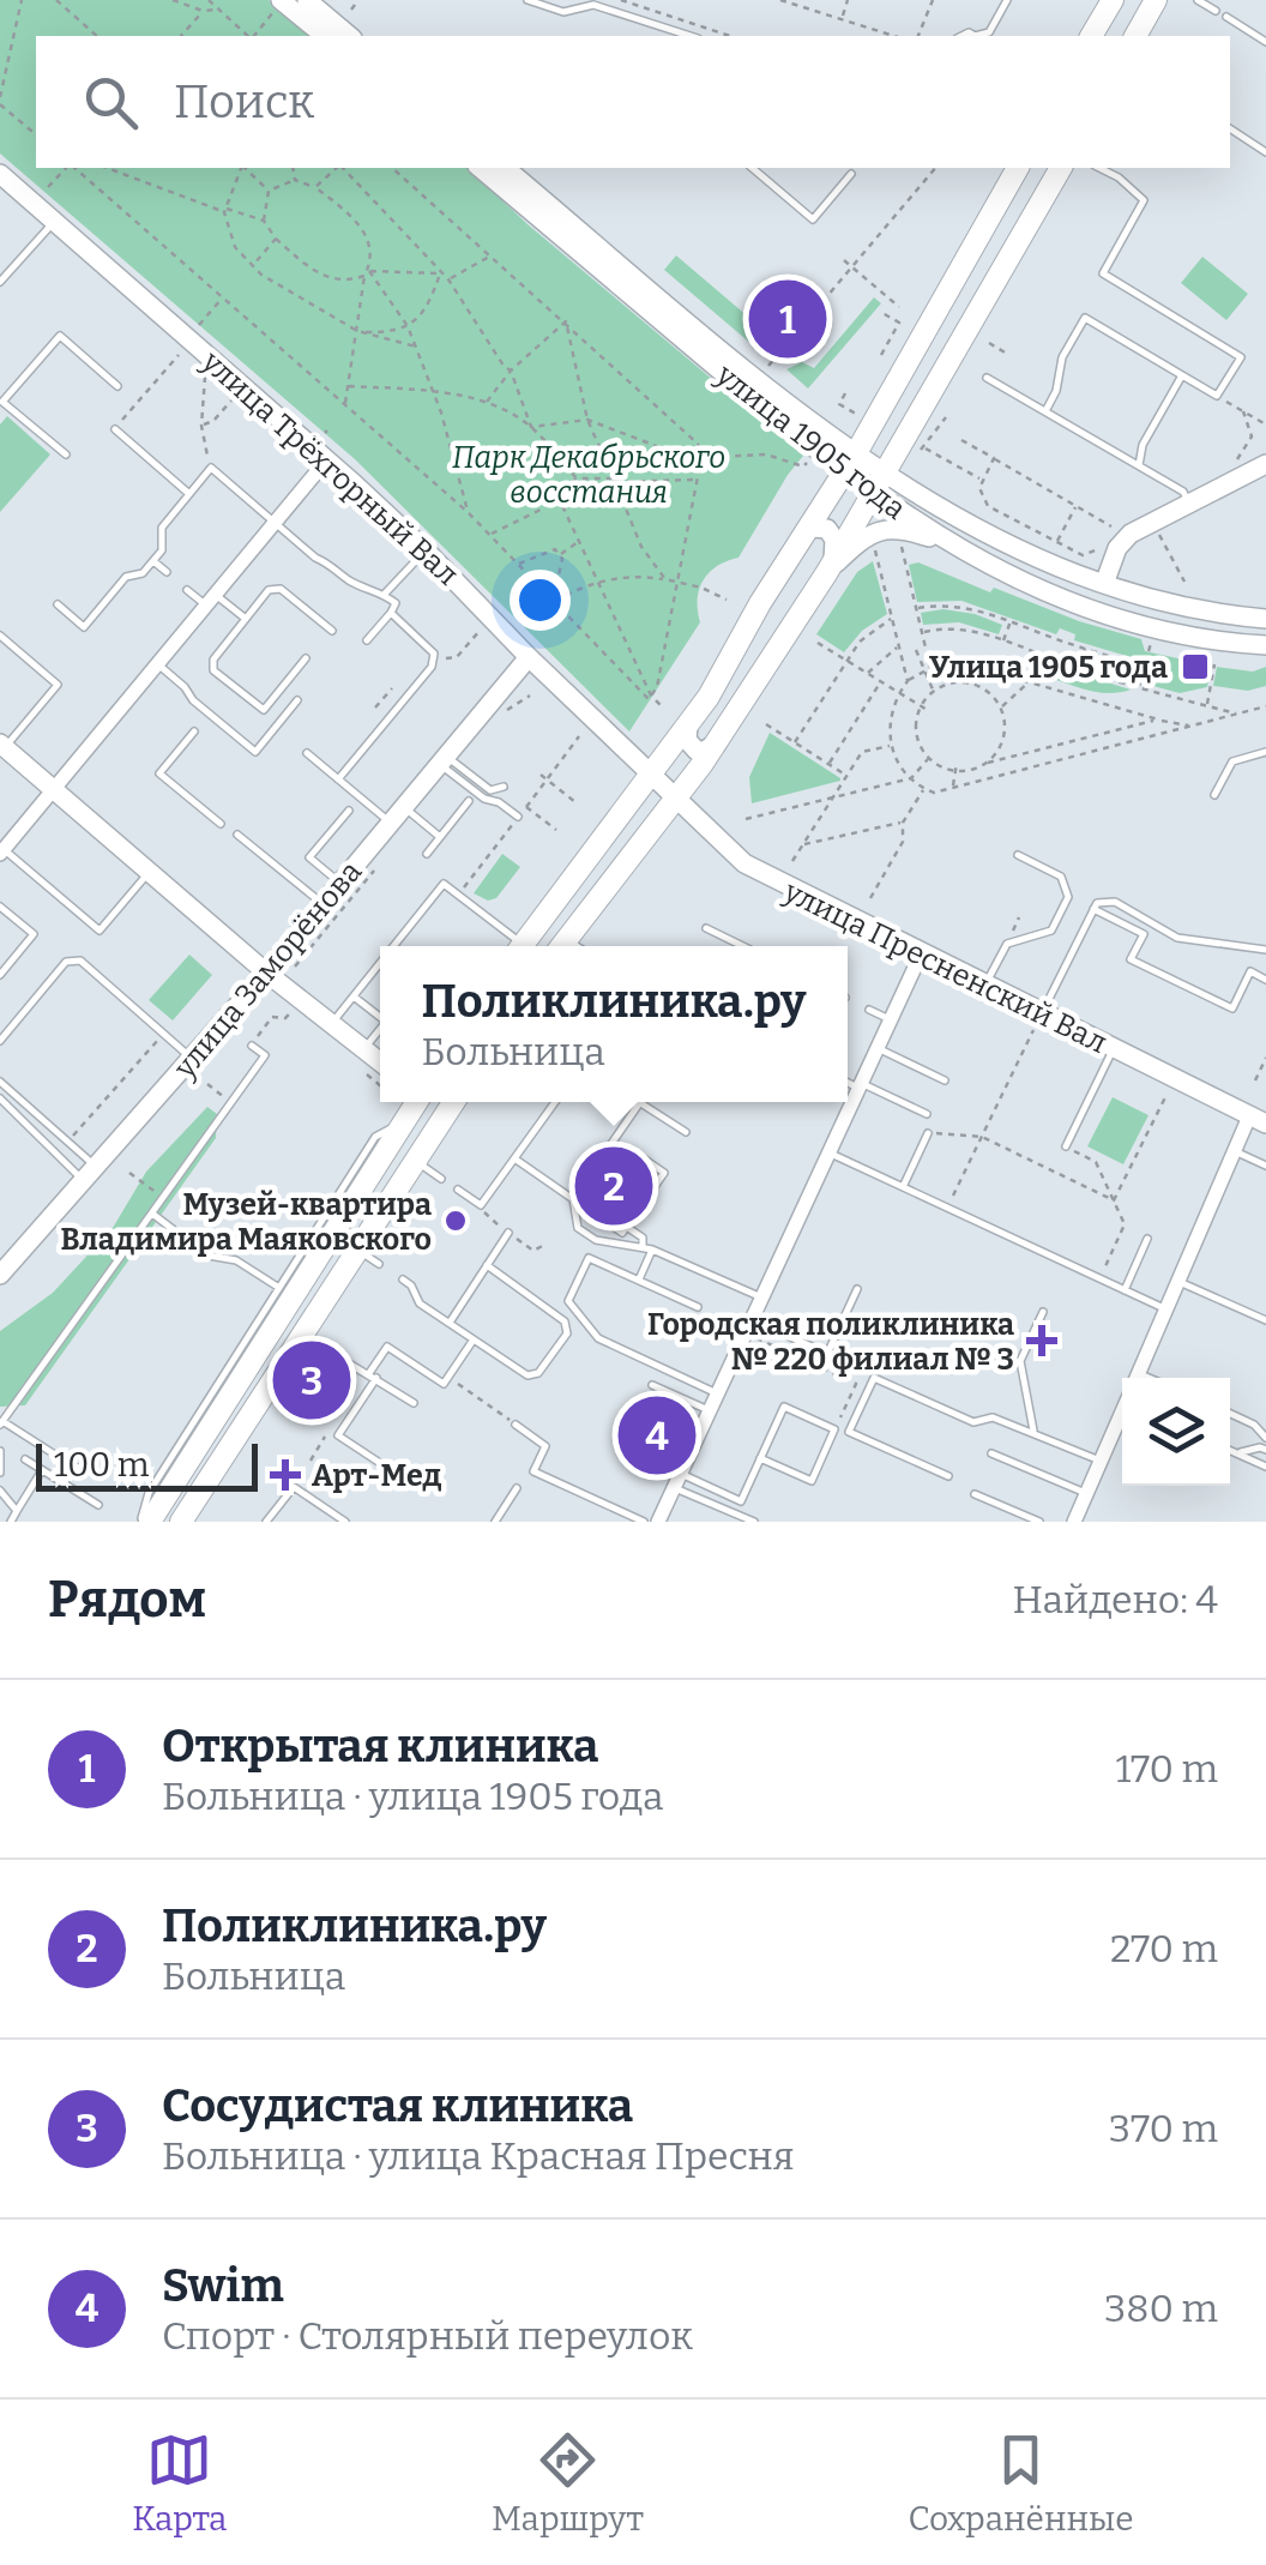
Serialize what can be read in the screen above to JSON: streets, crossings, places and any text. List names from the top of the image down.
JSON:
{
  "streets": {
    "main road": [
      "улица 1905 года",
      "улица Трёхгорный Вал",
      "улица Пресненский Вал",
      "улица Заморёнова"
    ]
  },
  "crossings": [
    ["улица Трёхгорный Вал", "улица Пресненский Вал"],
    ["улица Трёхгорный Вал", "улица Заморёнова"]
  ],
  "parks": ["Парк Декабрьского восстания"],
  "places": {
    "transit": ["Улица 1905 года"],
    "other": ["Музей-квартира Владимира Маяковского"],
    "health": ["Городская поликлиника № 220 филиал № 3", "Арт-Мед"]
  },
  "scale_bar": "100 m",
  "page": {
    "search": "Поиск",
    "pins": [
      "1",
      "2",
      "3",
      "4"
    ],
    "popup": ["Поликлиника.ру", "Больница"],
    "scale": "100 m",
    "heading": ["Рядом", "Найдено: 4"],
    "list": [
      {
        "mark": "1",
        "name": "Открытая клиника",
        "note": "Больница · улица 1905 года",
        "value": "170 m"
      },
      {
        "mark": "2",
        "name": "Поликлиника.ру",
        "note": "Больница",
        "value": "270 m"
      },
      {
        "mark": "3",
        "name": "Сосудистая клиника",
        "note": "Больница · улица Красная Пресня",
        "value": "370 m"
      },
      {
        "mark": "4",
        "name": "Swim",
        "note": "Спорт · Столярный переулок",
        "value": "380 m"
      }
    ],
    "nav": ["Карта", "Маршрут", "Сохранённые"]
  }
}
